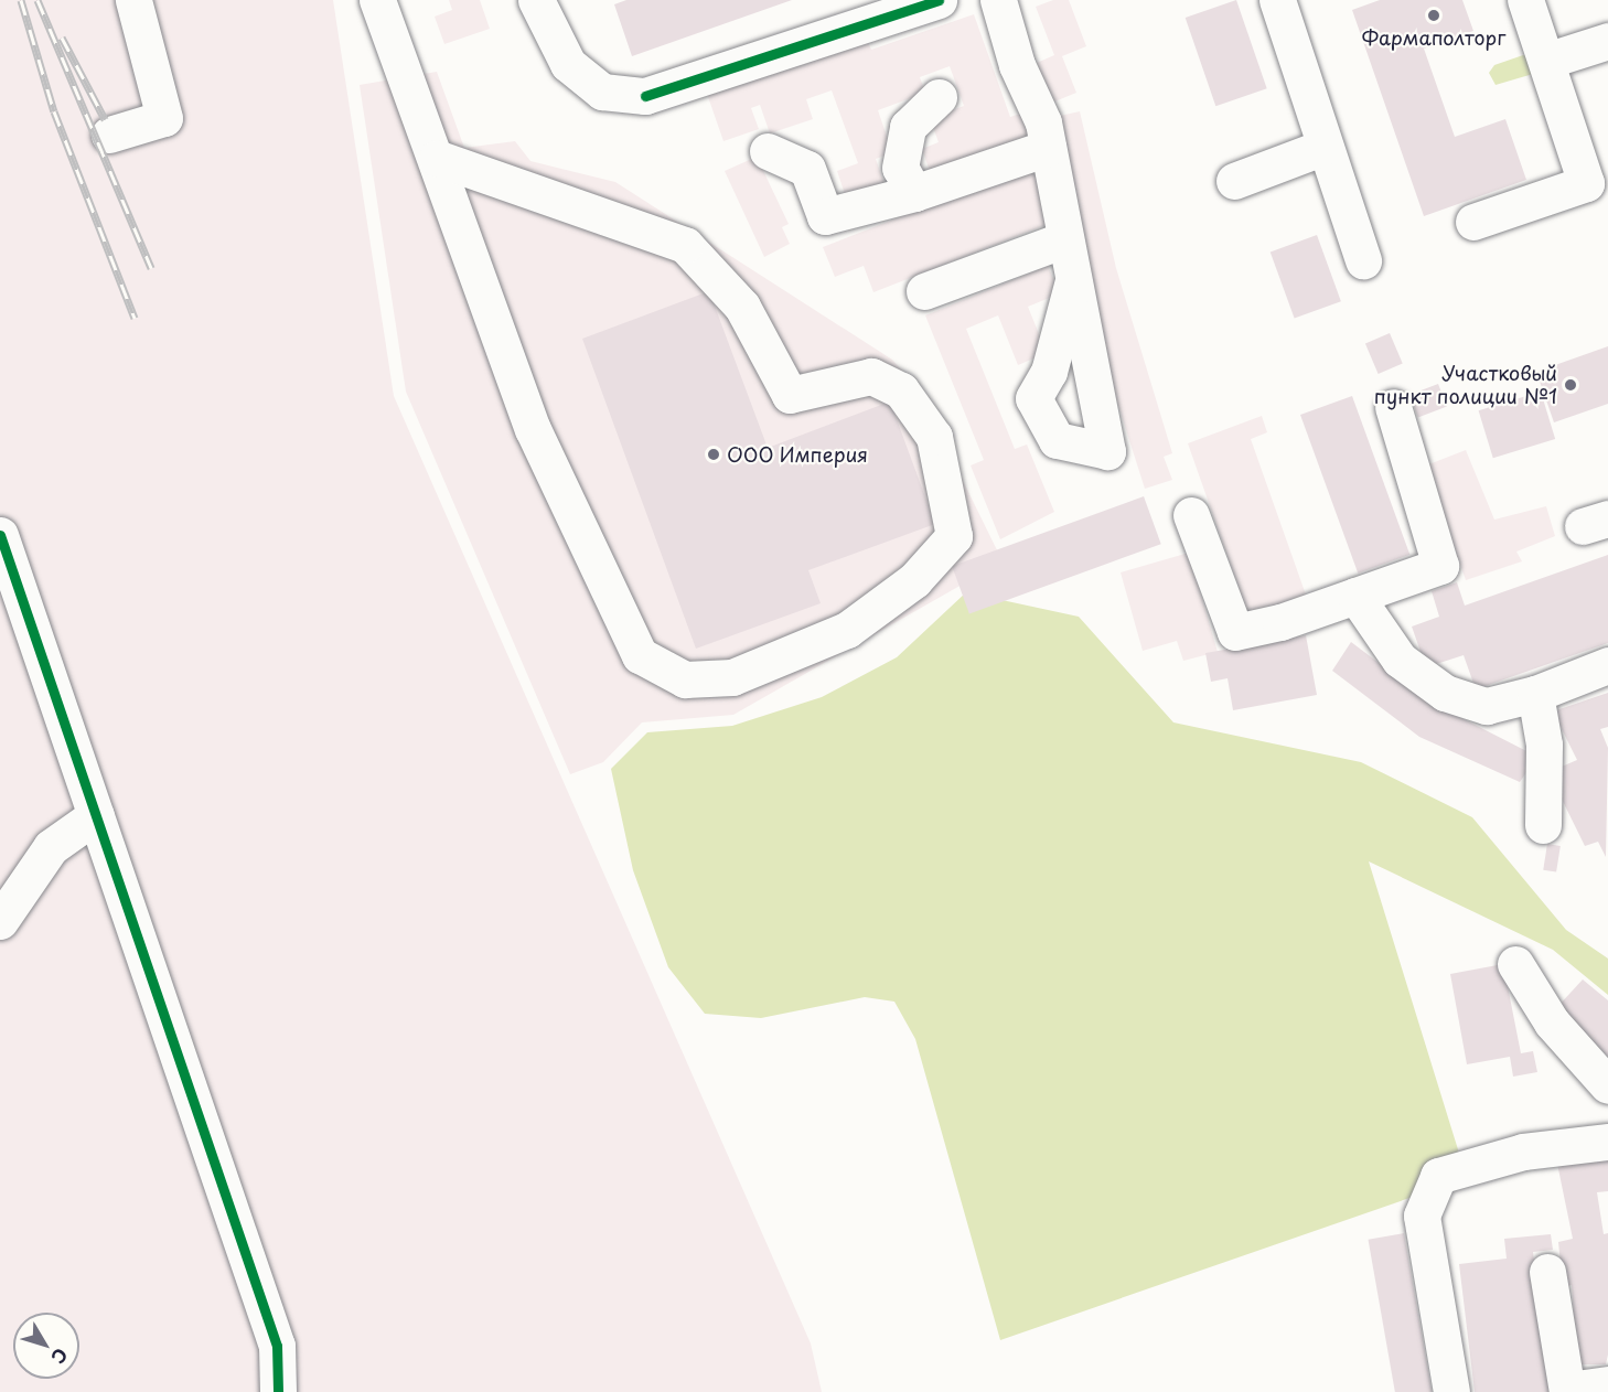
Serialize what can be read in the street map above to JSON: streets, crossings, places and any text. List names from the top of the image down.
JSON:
{
  "places": ["Фармаполторг", "Участковый пункт полиции №1", "ООО Империя"],
  "north": "bottom right"
}
